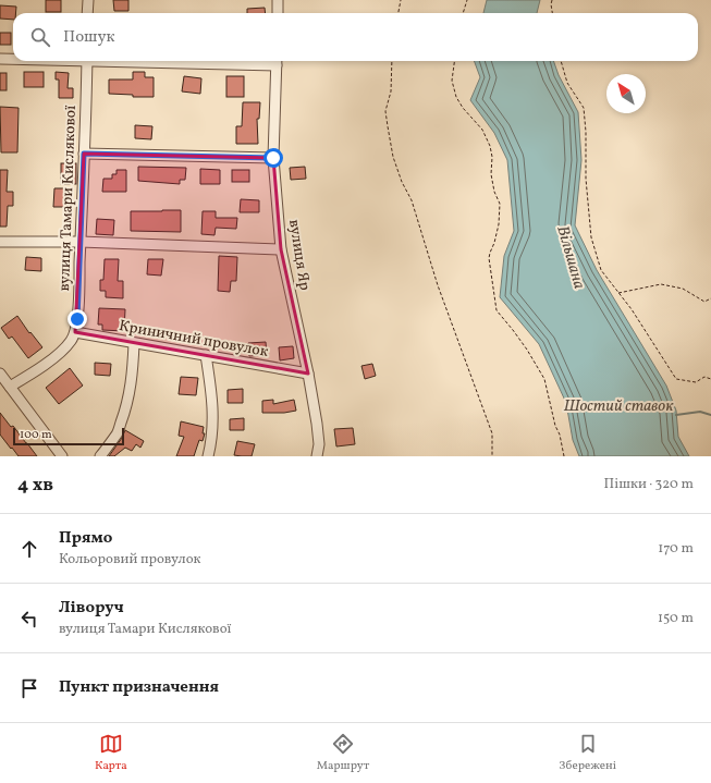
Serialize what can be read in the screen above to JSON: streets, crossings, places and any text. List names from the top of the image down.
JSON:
{
  "streets": {
    "street": ["вулиця Тамари Кислякової", "вулиця Яр", "Криничний провулок"]
  },
  "crossings": [
    ["вулиця Тамари Кислякової", "Криничний провулок"],
    ["вулиця Яр", "Криничний провулок"]
  ],
  "water": ["Вільшана", "Шостий ставок"],
  "scale_bar": "100 m",
  "north": "top left",
  "page": {
    "search": "Пошук",
    "scale": "100 m",
    "heading": ["4 хв", "Пішки · 320 m"],
    "list": [
      ["Прямо", "Кольоровий провулок", "170 m"],
      ["Ліворуч", "вулиця Тамари Кислякової", "150 m"],
      "Пункт призначення"
    ],
    "nav": ["Карта", "Маршрут", "Збережені"]
  }
}
